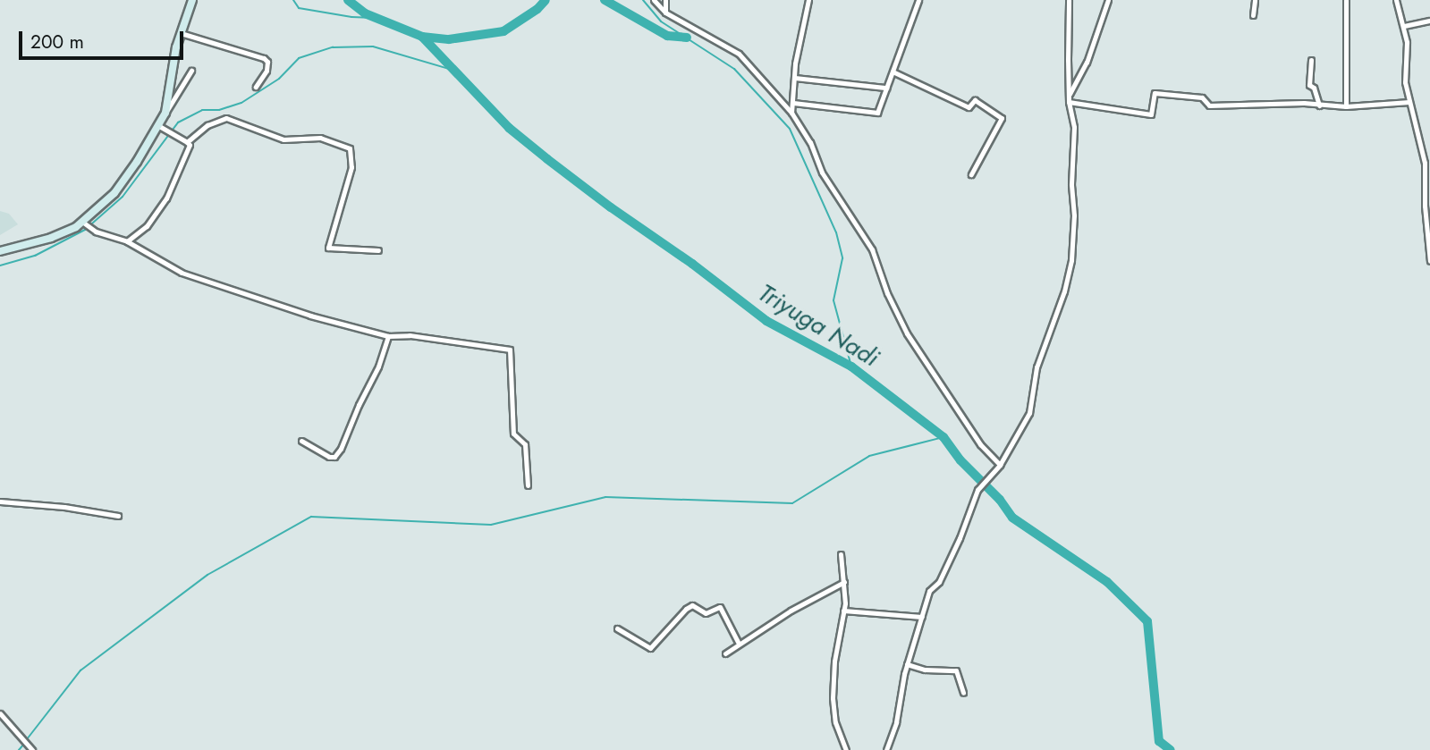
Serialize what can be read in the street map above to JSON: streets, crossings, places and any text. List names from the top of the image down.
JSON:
{
  "water": ["Triyuga Nadi"],
  "scale_bar": "200 m"
}
